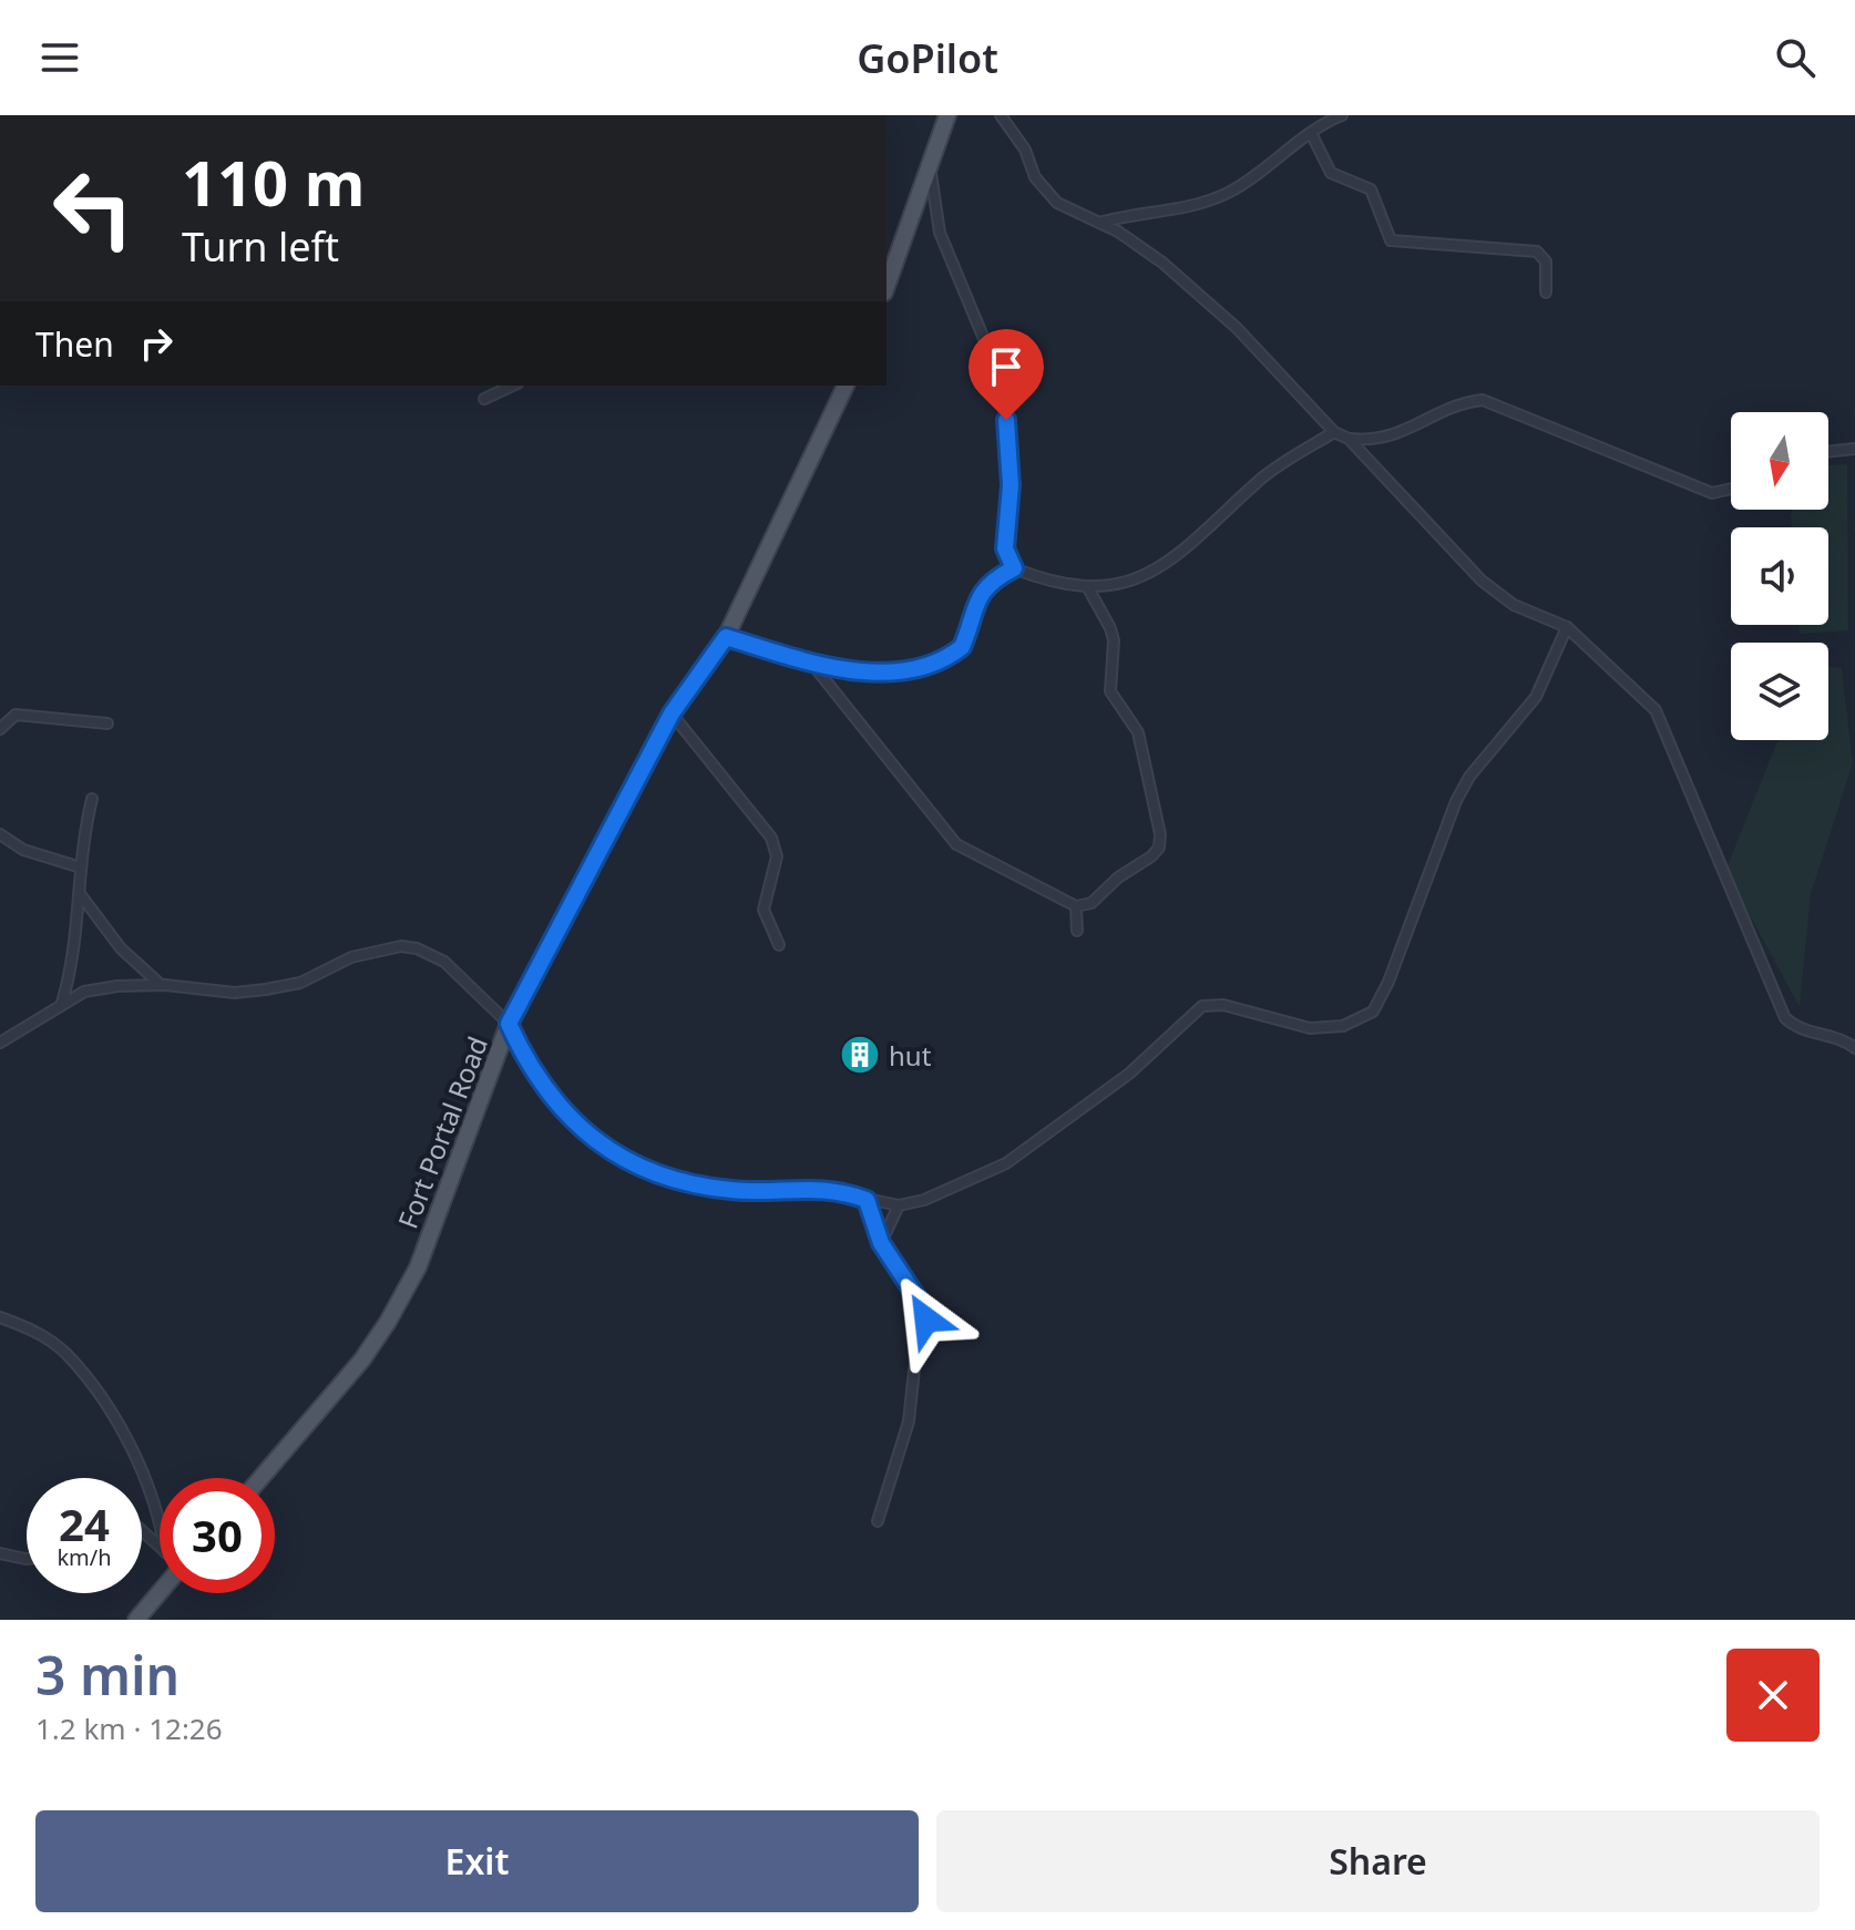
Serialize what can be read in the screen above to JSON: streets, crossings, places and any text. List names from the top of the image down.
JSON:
{
  "streets": {
    "main road": ["Fort Portal Road"]
  },
  "places": {
    "building": ["hut"]
  },
  "north": "bottom",
  "page": {
    "header": "GoPilot",
    "turn": ["110 m", "Turn left"],
    "then": "Then",
    "speed": "24 km/h",
    "limit": "30",
    "heading": ["3 min", "1.2 km · 12:26"],
    "buttons": ["Exit", "Share"]
  }
}
